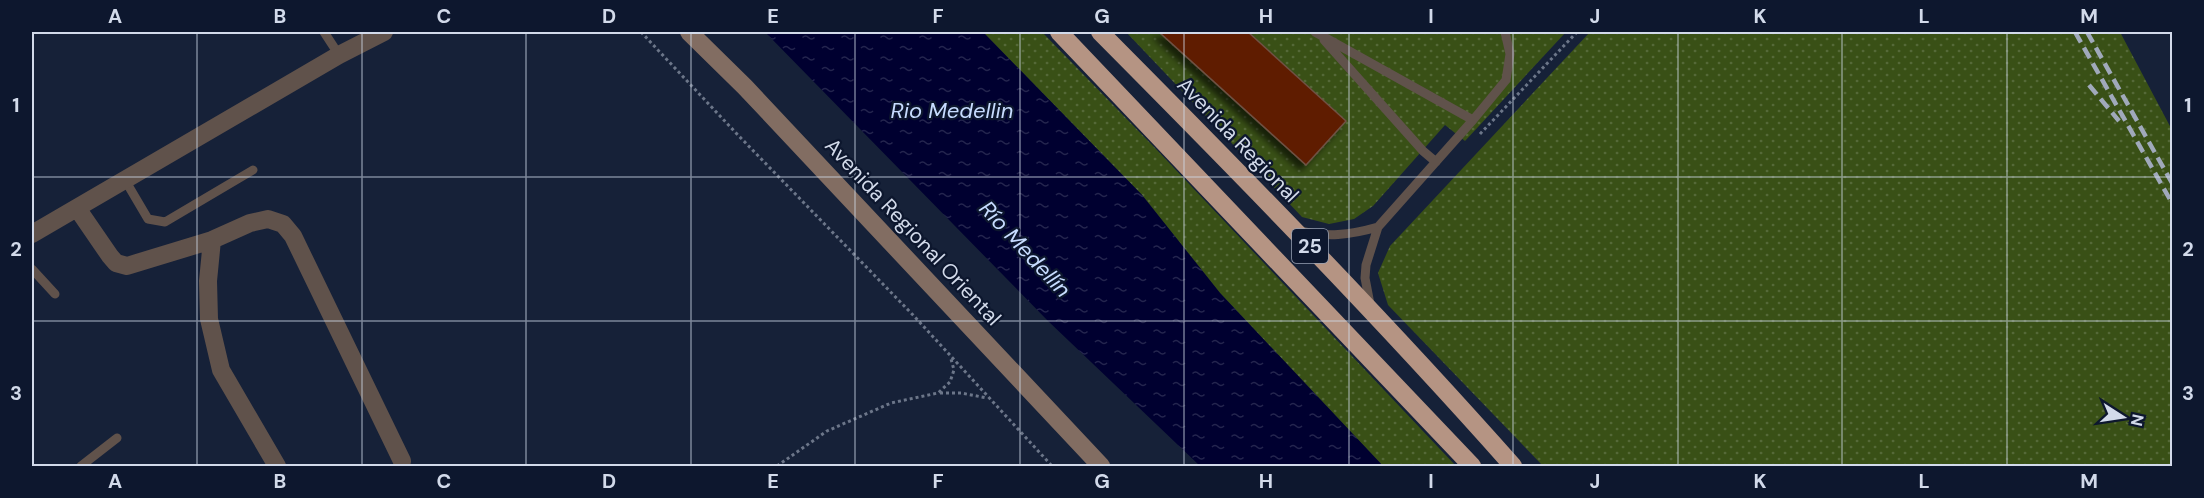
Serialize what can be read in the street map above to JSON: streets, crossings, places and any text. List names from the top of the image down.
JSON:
{
  "streets": {
    "highway": ["Avenida Regional", "25"],
    "main road": ["Avenida Regional Oriental"]
  },
  "water": ["Rio Medellin", "Río Medellín"],
  "north": "right",
  "grid": {
    "columns": [
      "A",
      "B",
      "C",
      "D",
      "E",
      "F",
      "G",
      "H",
      "I",
      "J",
      "K",
      "L",
      "M"
    ],
    "rows": ["1", "2", "3"]
  }
}
